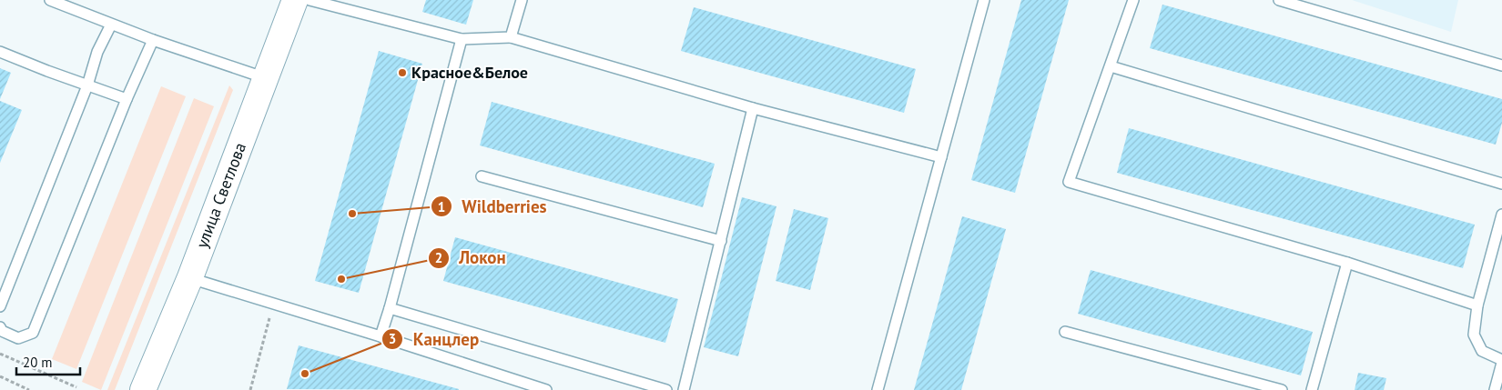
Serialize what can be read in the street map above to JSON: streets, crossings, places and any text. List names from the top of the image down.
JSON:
{
  "streets": {
    "street": ["улица Светлова"]
  },
  "places": [
    "Красное&Белое",
    "Wildberries",
    "Локон",
    "Канцлер"
  ],
  "scale_bar": "20 m"
}
